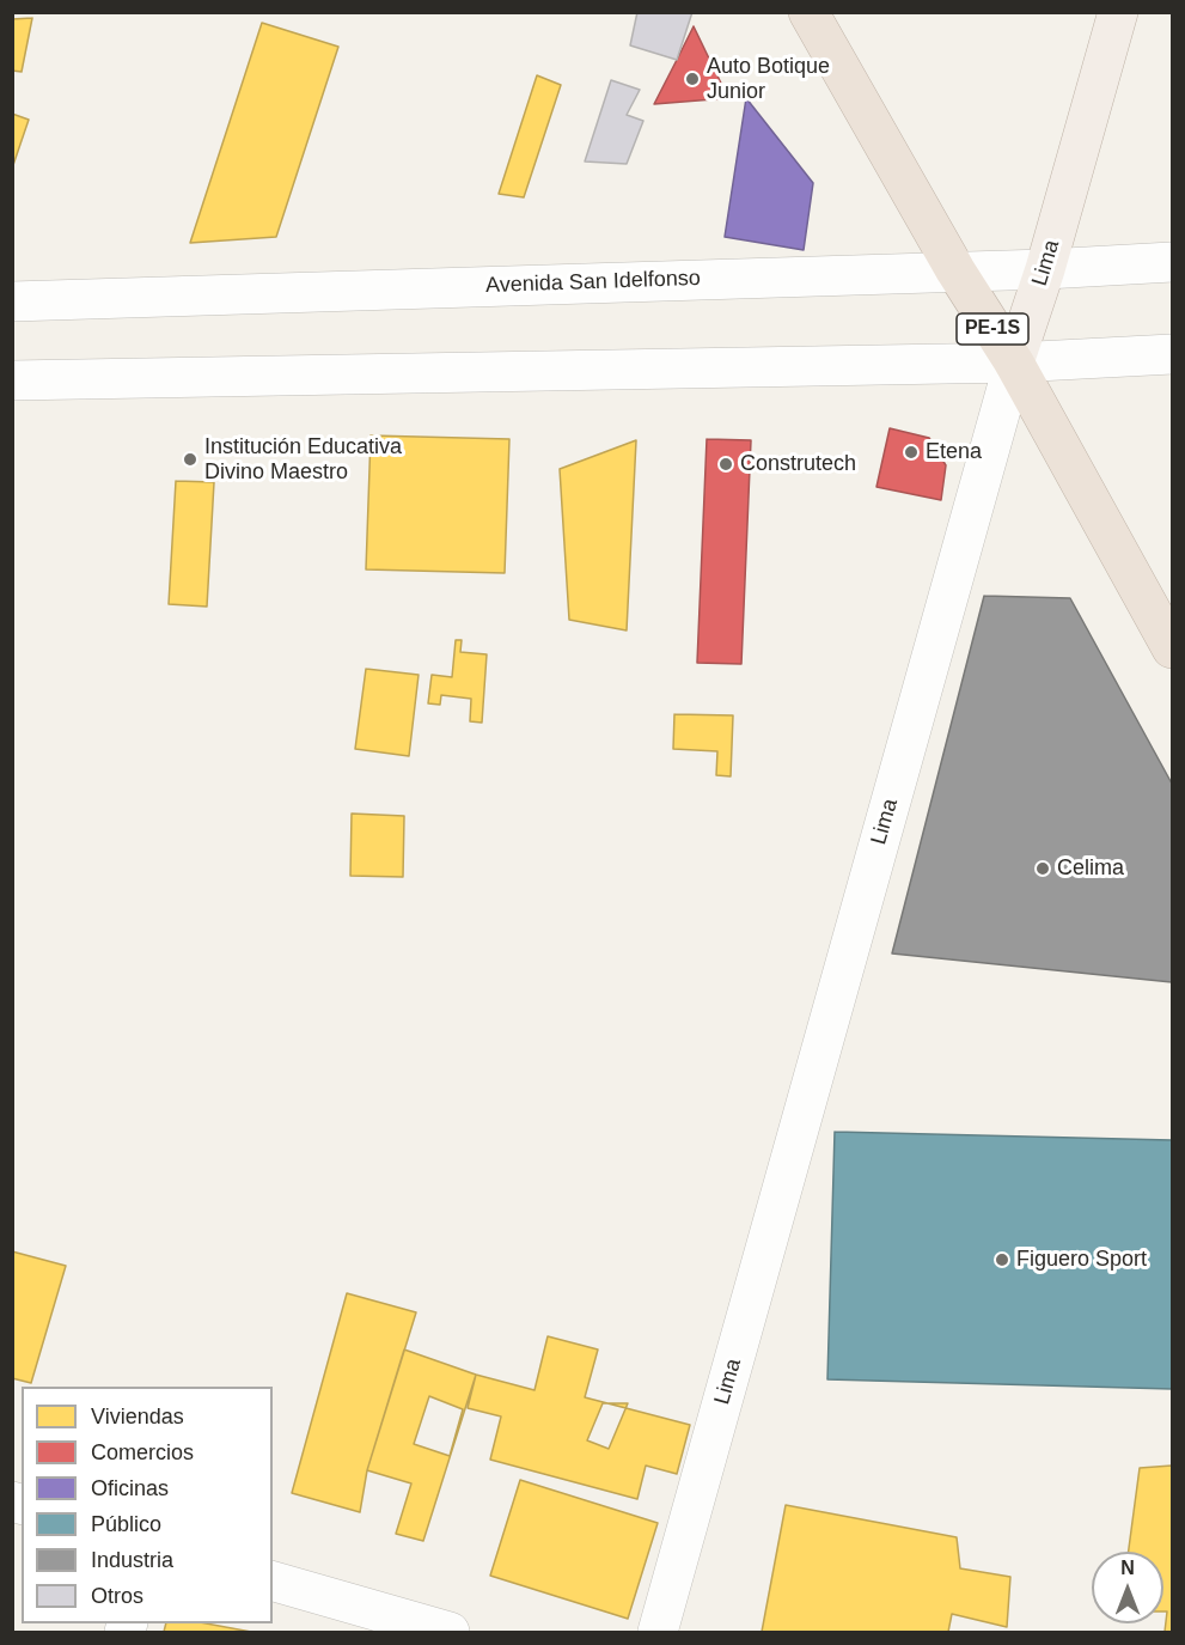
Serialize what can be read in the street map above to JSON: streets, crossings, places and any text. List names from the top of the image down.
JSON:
{
  "streets": {
    "highway": ["PE-1S"],
    "main road": ["Lima"],
    "street": ["Avenida San Idelfonso"]
  },
  "crossings": [
    ["Lima", "Avenida San Idelfonso"],
    ["Lima", "PE-1S"],
    ["Avenida San Idelfonso", "PE-1S"]
  ],
  "places": [
    "Auto Botique Junior",
    "Etena",
    "Institución Educativa Divino Maestro",
    "Construtech",
    "Celima",
    "Figuero Sport"
  ],
  "legend": [
    "Viviendas",
    "Comercios",
    "Oficinas",
    "Público",
    "Industria",
    "Otros"
  ],
  "north": "top"
}
